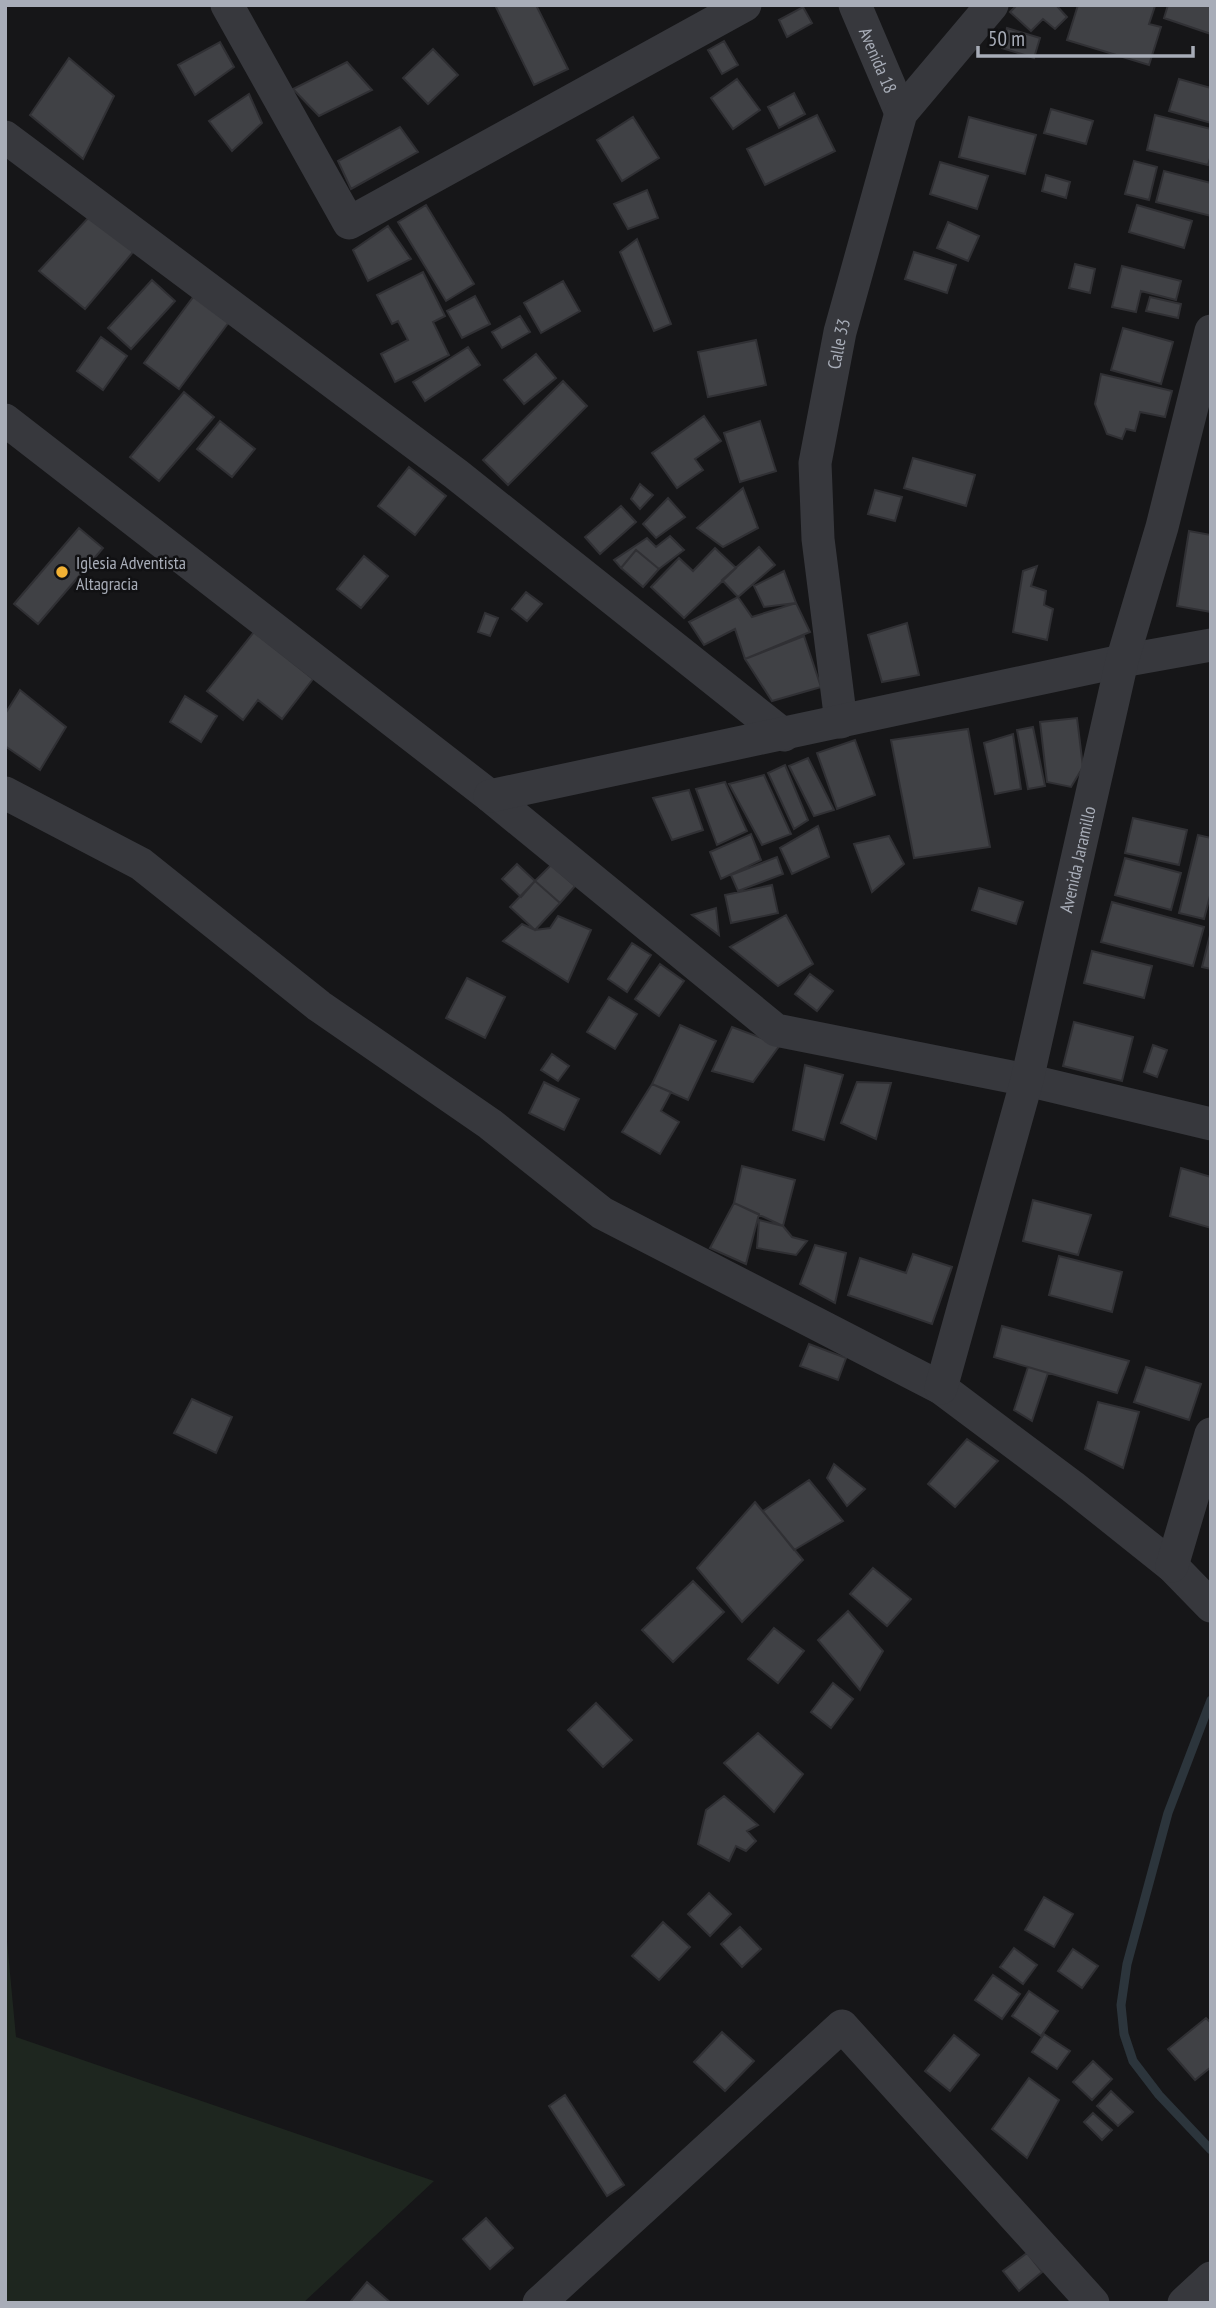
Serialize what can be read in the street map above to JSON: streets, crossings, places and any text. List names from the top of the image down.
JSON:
{
  "streets": {
    "street": ["Avenida 18", "Calle 33", "Avenida Jaramillo"]
  },
  "crossings": [
    ["Avenida 18", "Calle 33"]
  ],
  "places": ["Iglesia Adventista Altagracia"],
  "scale_bar": "50 m"
}
